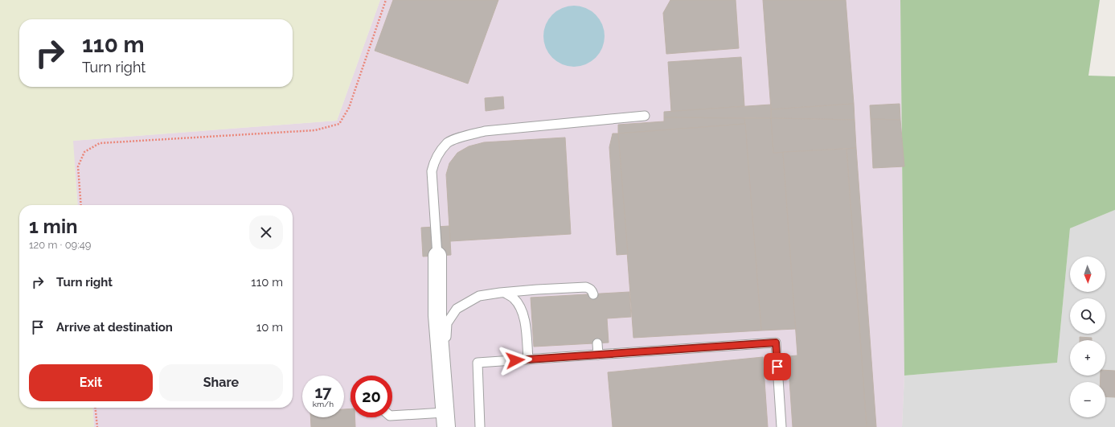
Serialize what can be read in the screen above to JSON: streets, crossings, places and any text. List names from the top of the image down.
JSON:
{
  "north": "bottom",
  "page": {
    "turn": ["110 m", "Turn right"],
    "heading": ["1 min", "120 m · 09:49"],
    "map_buttons": ["+", "−"],
    "list": [
      {
        "name": "Turn right",
        "value": "110 m"
      },
      {
        "name": "Arrive at destination",
        "value": "10 m"
      }
    ],
    "buttons": ["Exit", "Share"],
    "speed": "17 km/h",
    "limit": "20"
  }
}
